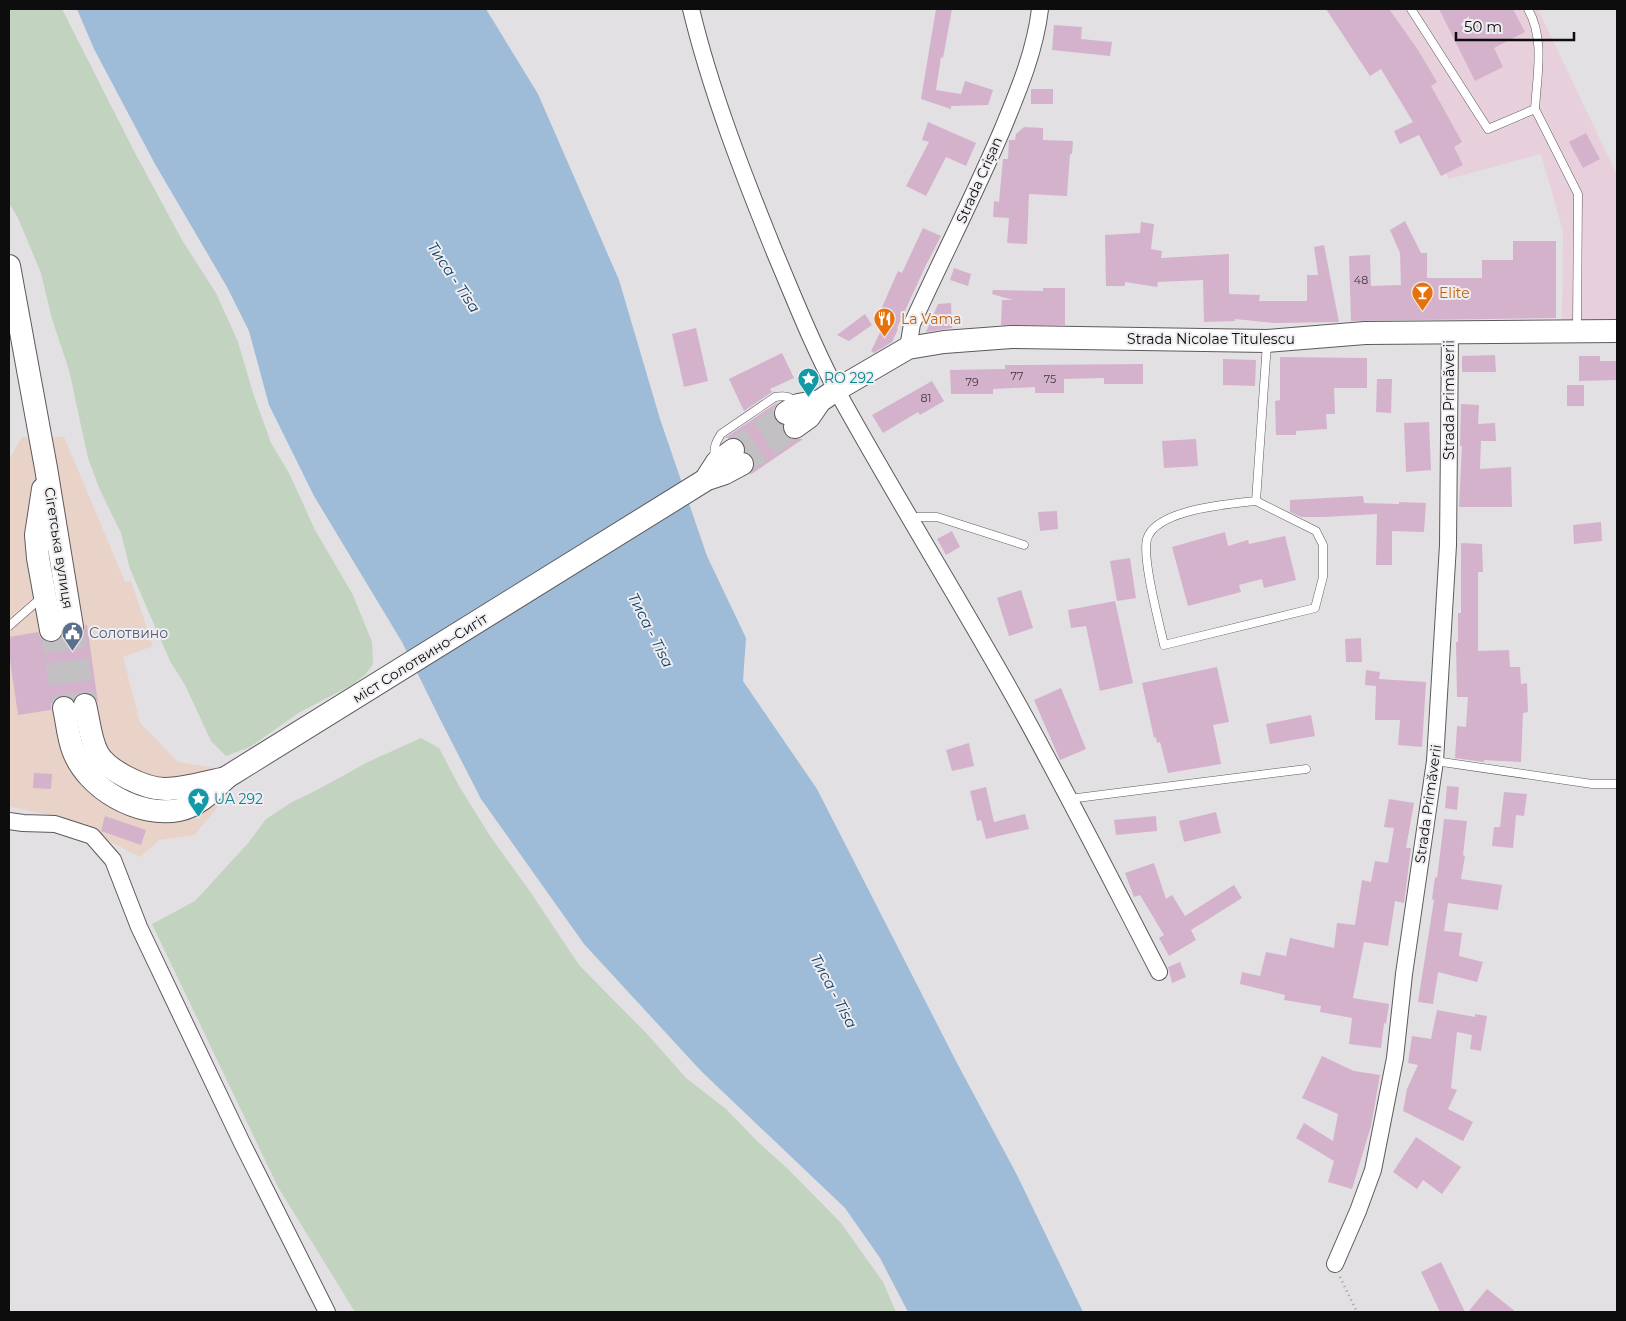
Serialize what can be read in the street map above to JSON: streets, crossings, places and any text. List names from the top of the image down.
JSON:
{
  "streets": {
    "street": [
      "Strada Crișan",
      "Strada Nicolae Titulescu",
      "Strada Primăverii",
      "Сігетська вулиця",
      "міст Солотвино–Сигіт"
    ]
  },
  "crossings": [
    ["Strada Crișan", "Strada Nicolae Titulescu"],
    ["Strada Nicolae Titulescu", "Strada Primăverii"]
  ],
  "water": ["Тиса - Tisa"],
  "places": {
    "bar": ["Elite"],
    "restaurant": ["La Vama"],
    "place": ["RO 292", "UA 292"],
    "public building": ["Солотвино"]
  },
  "house_numbers": [
    "48",
    "77",
    "75",
    "79",
    "81"
  ],
  "scale_bar": "50 m"
}
